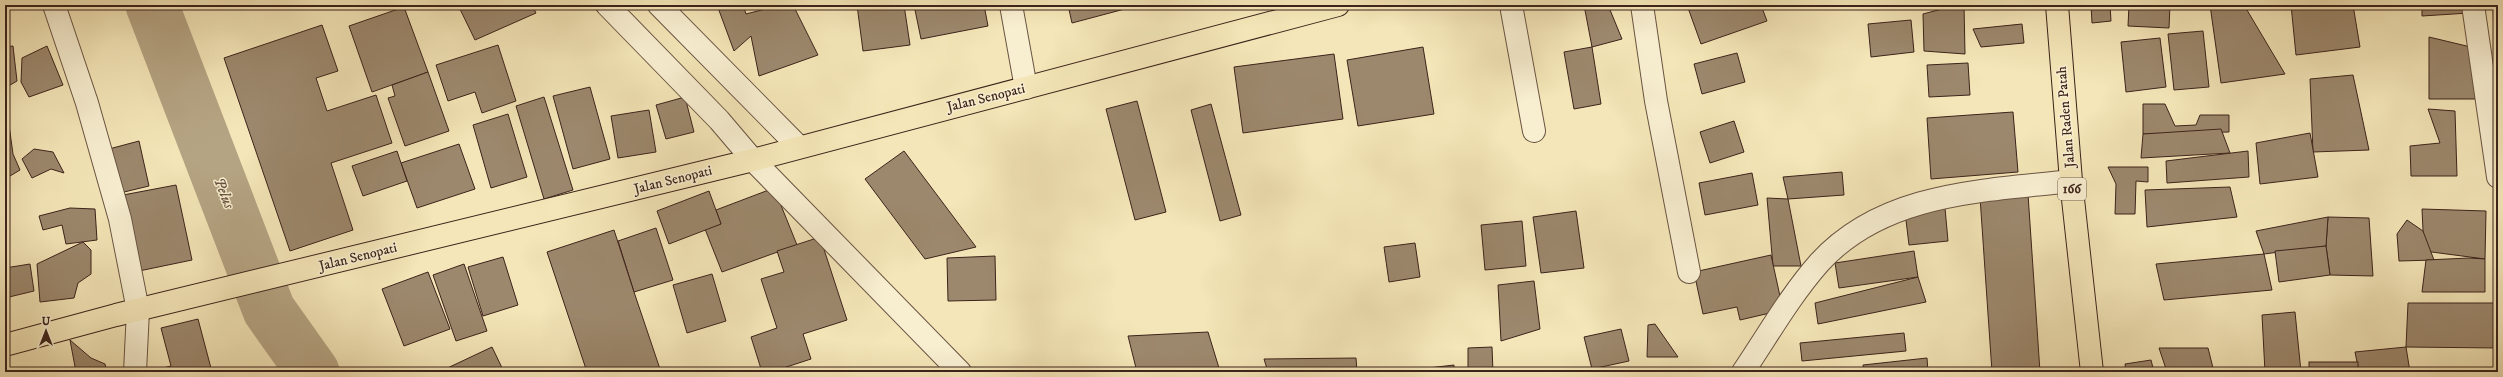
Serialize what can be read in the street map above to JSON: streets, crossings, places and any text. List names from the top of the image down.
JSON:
{
  "streets": {
    "main road": ["Jalan Senopati", "Jalan Raden Patah", "166"]
  },
  "water": ["Pelus"],
  "north": "top"
}
